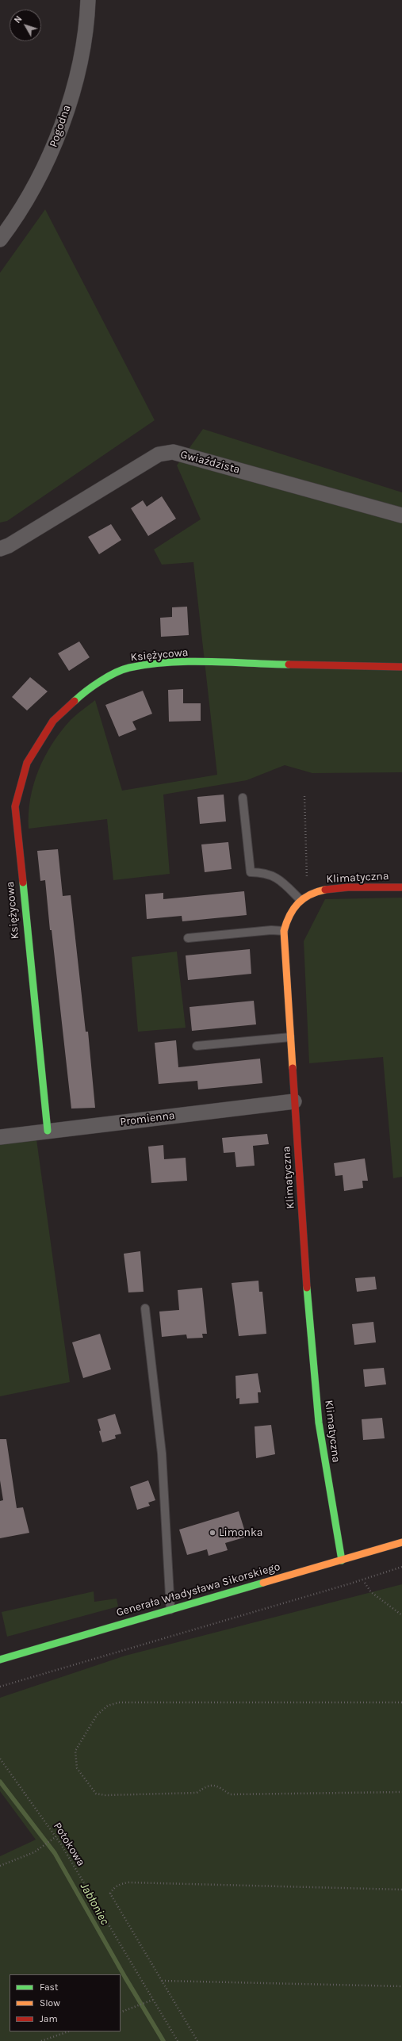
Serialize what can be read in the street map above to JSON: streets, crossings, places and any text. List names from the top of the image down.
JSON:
{
  "streets": {
    "street": [
      "Pogodna",
      "Gwiaździsta",
      "Księżycowa",
      "Klimatyczna",
      "Promienna",
      "Generała Władysława Sikorskiego"
    ],
    "path": ["Potokowa"]
  },
  "crossings": [
    ["Księżycowa", "Promienna"],
    ["Klimatyczna", "Promienna"],
    ["Klimatyczna", "Generała Władysława Sikorskiego"]
  ],
  "water": ["Jabłoniec"],
  "places": ["Limonka"],
  "legend": ["Fast", "Slow", "Jam"],
  "north": "top left"
}
